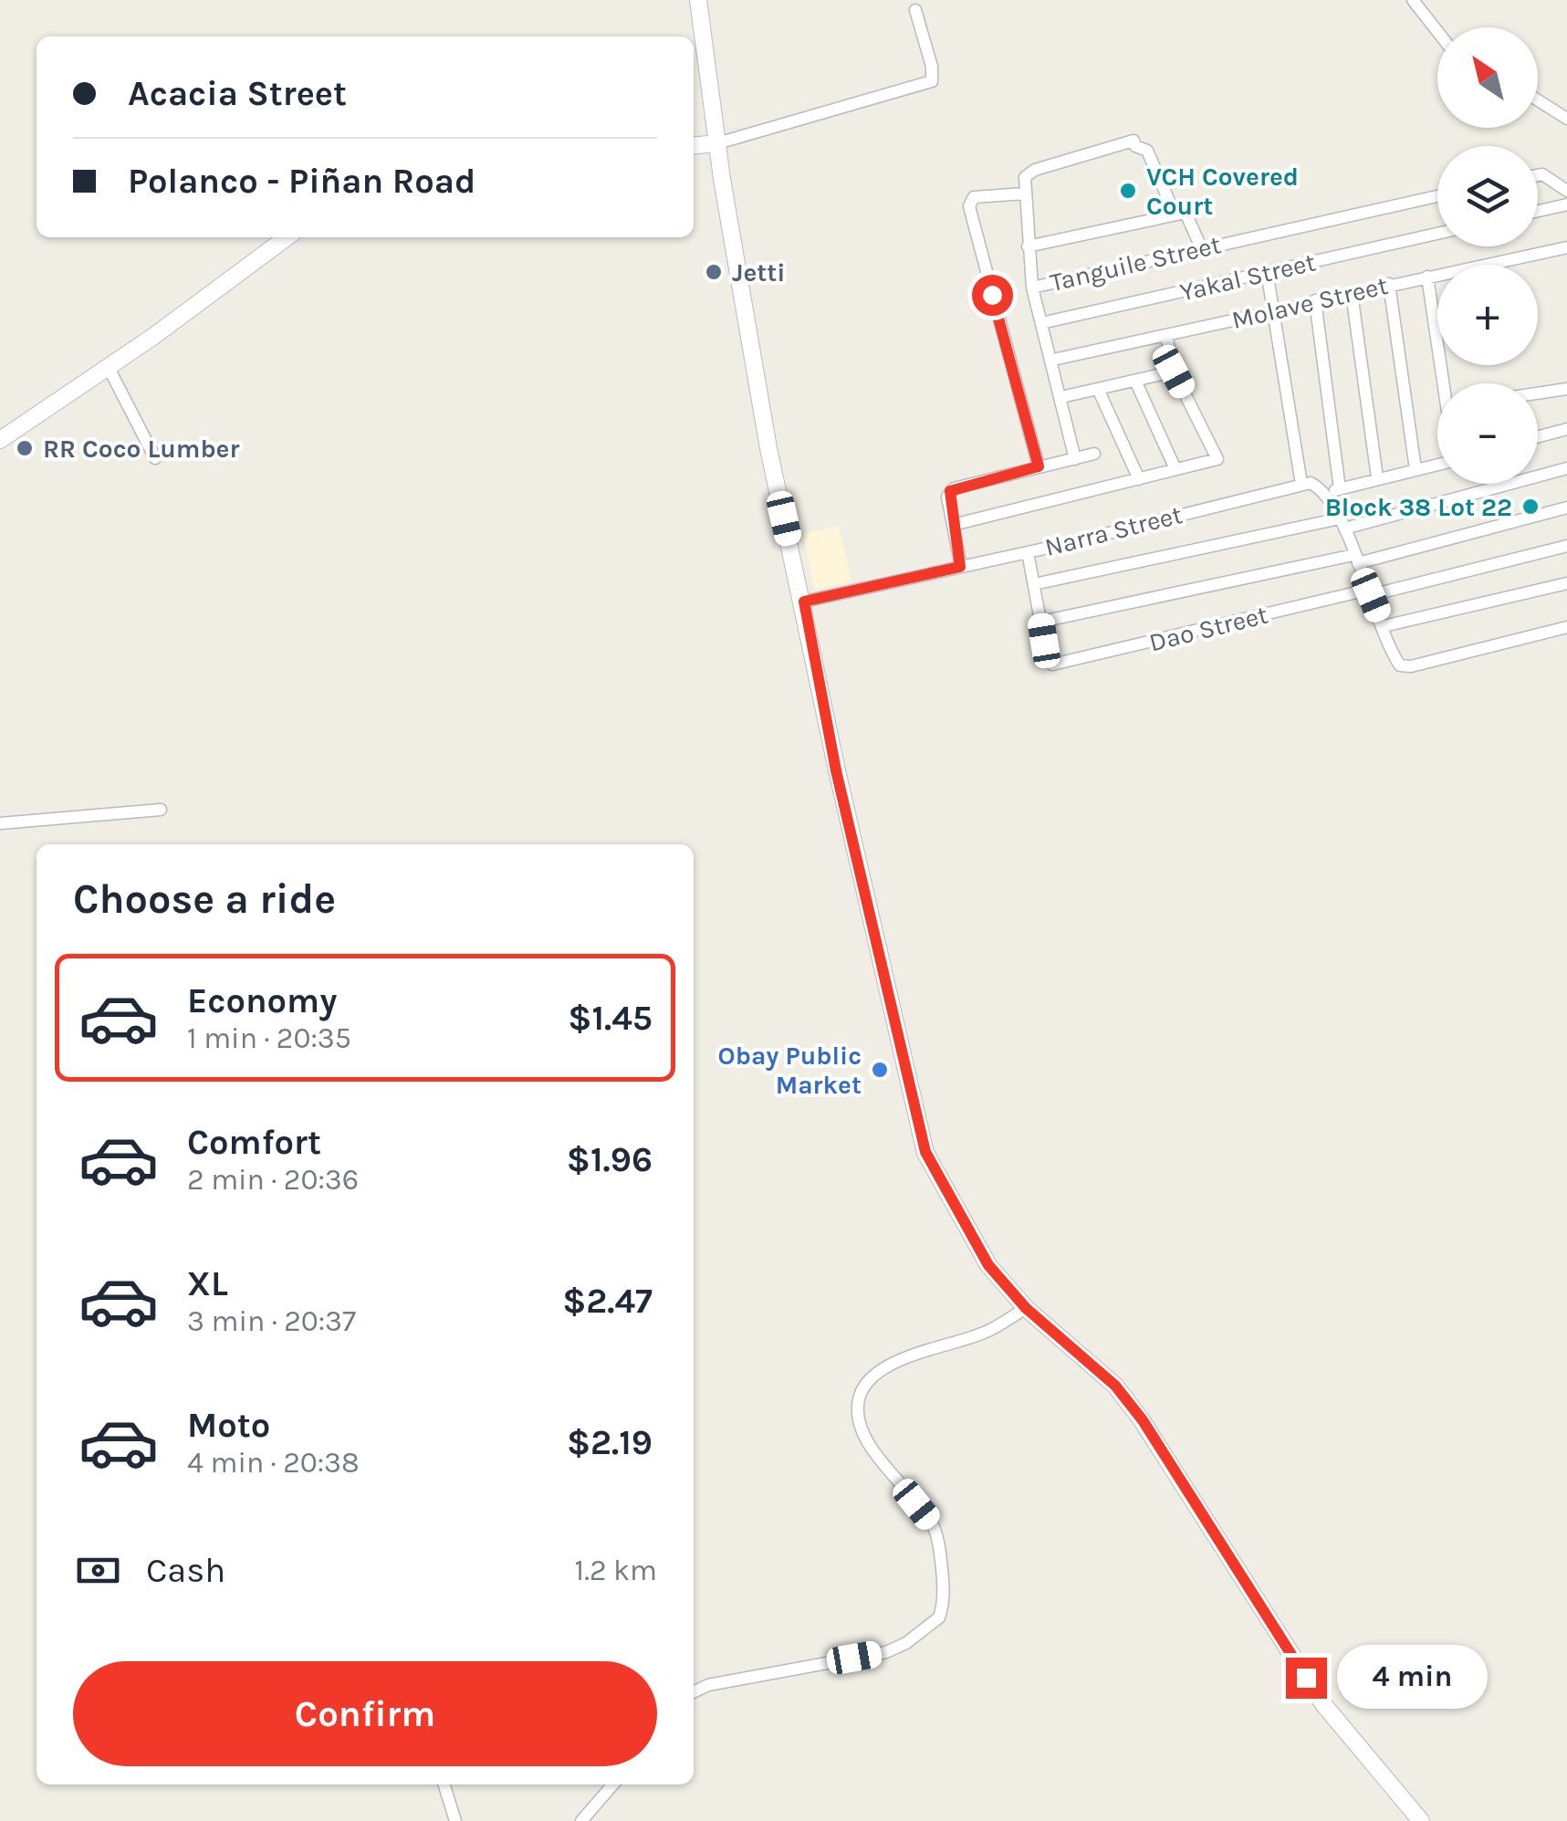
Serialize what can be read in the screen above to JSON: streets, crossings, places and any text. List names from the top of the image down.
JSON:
{
  "streets": {
    "street": [
      "Tanguile Street",
      "Yakal Street",
      "Molave Street",
      "Narra Street",
      "Dao Street"
    ]
  },
  "places": [
    "VCH Covered Court",
    "Jetti",
    "RR Coco Lumber",
    "Block 38 Lot 22",
    "Obay Public Market"
  ],
  "north": "top left",
  "page": {
    "map_buttons": ["+", "−"],
    "banner": ["Acacia Street", "Polanco - Piñan Road"],
    "heading": "Choose a ride",
    "list": [
      {
        "name": "Economy",
        "note": "1 min · 20:35",
        "value": "$1.45"
      },
      {
        "name": "Comfort",
        "note": "2 min · 20:36",
        "value": "$1.96"
      },
      {
        "name": "XL",
        "note": "3 min · 20:37",
        "value": "$2.47"
      },
      {
        "name": "Moto",
        "note": "4 min · 20:38",
        "value": "$2.19"
      }
    ],
    "pay": ["Cash", "1.2 km"],
    "buttons": "Confirm",
    "bubble": "4 min"
  }
}
